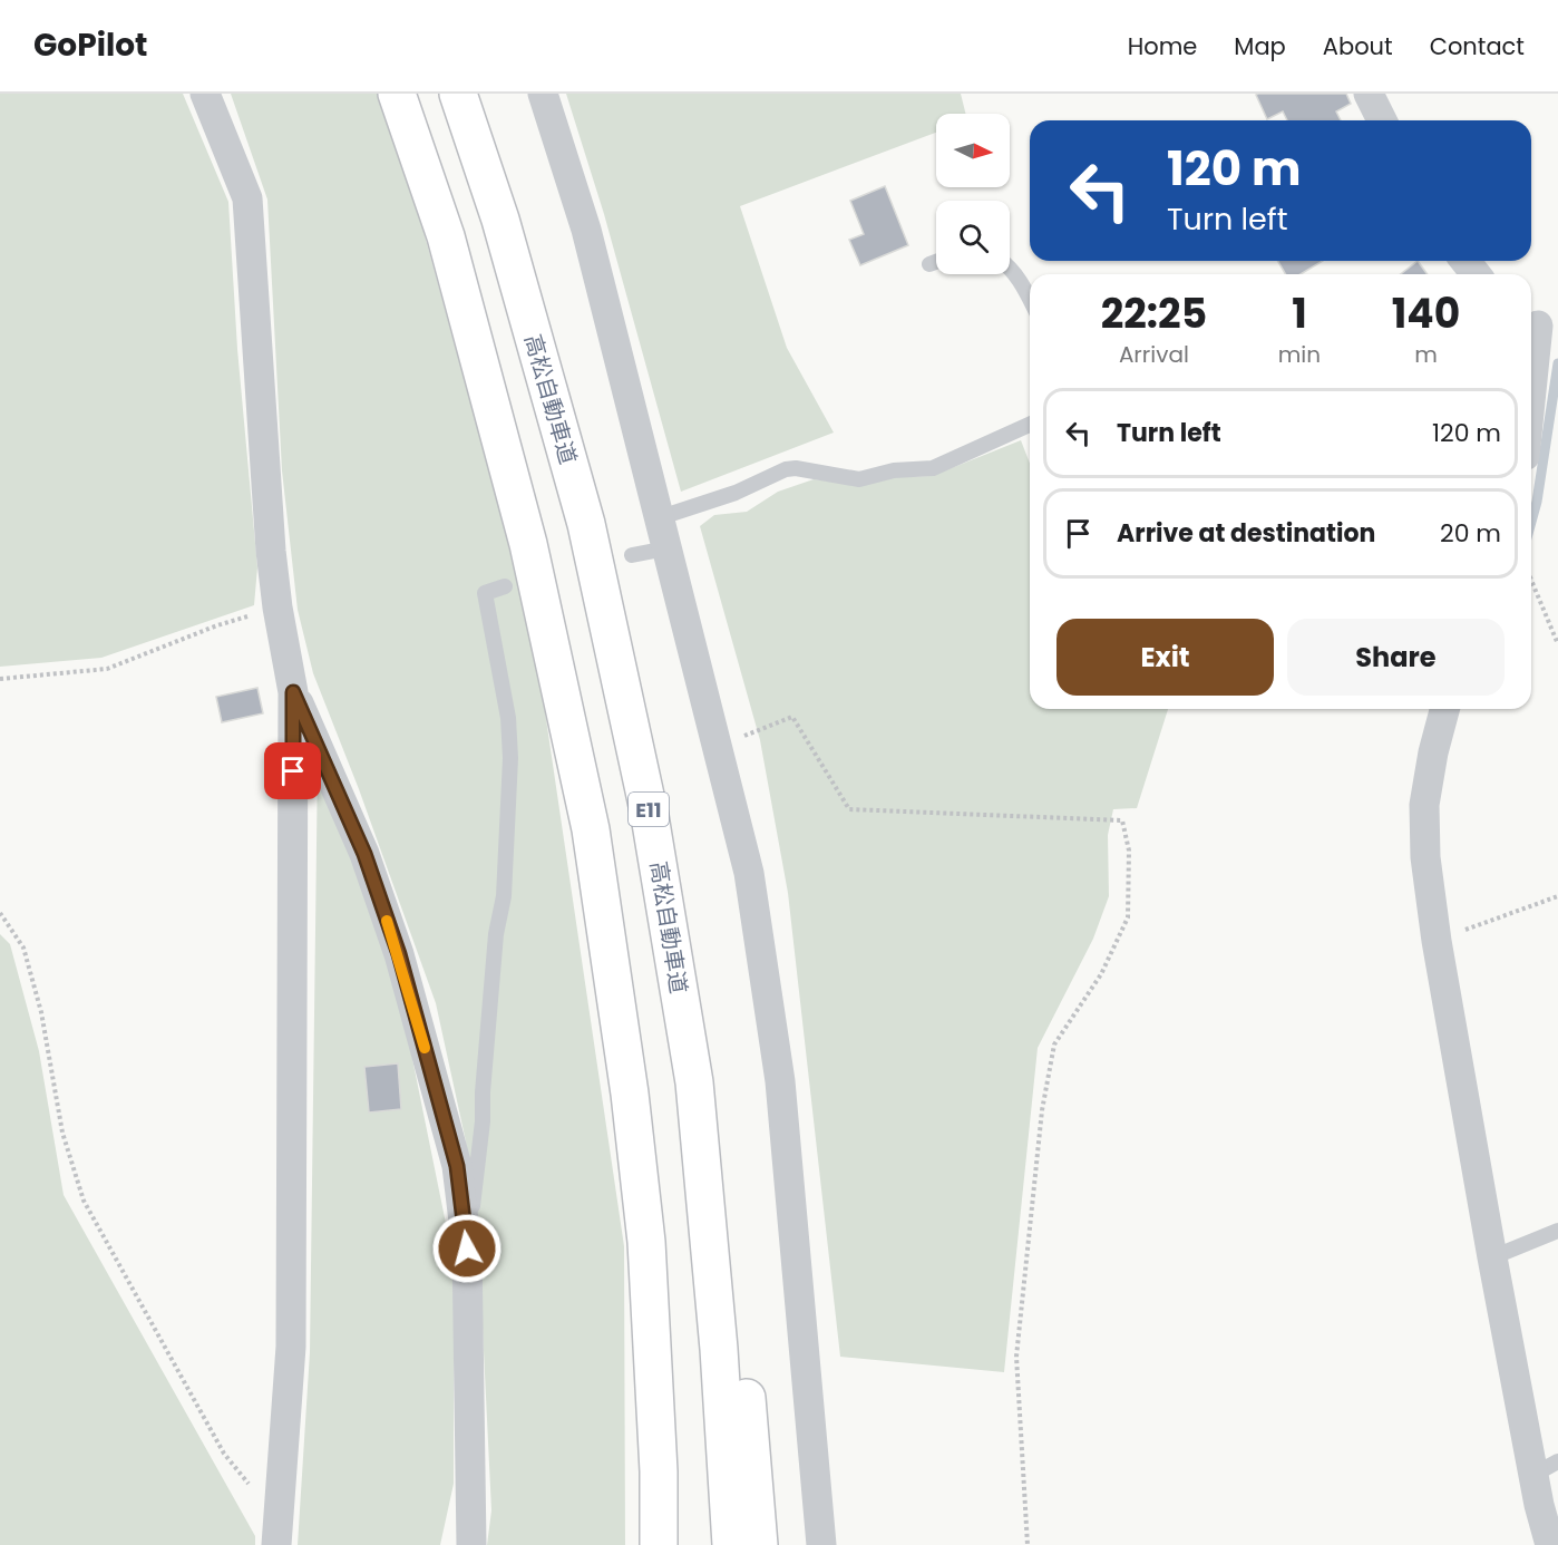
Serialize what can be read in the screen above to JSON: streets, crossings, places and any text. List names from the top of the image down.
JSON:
{
  "streets": {
    "highway": ["高松自動車道", "E11"]
  },
  "north": "right",
  "page": {
    "header": "GoPilot",
    "nav": [
      "Home",
      "Map",
      "About",
      "Contact"
    ],
    "turn": ["120 m", "Turn left"],
    "eta": [
      "22:25",
      "Arrival",
      "1",
      "min",
      "140",
      "m"
    ],
    "list": [
      {
        "name": "Turn left",
        "value": "120 m"
      },
      {
        "name": "Arrive at destination",
        "value": "20 m"
      }
    ],
    "buttons": ["Exit", "Share"]
  }
}
